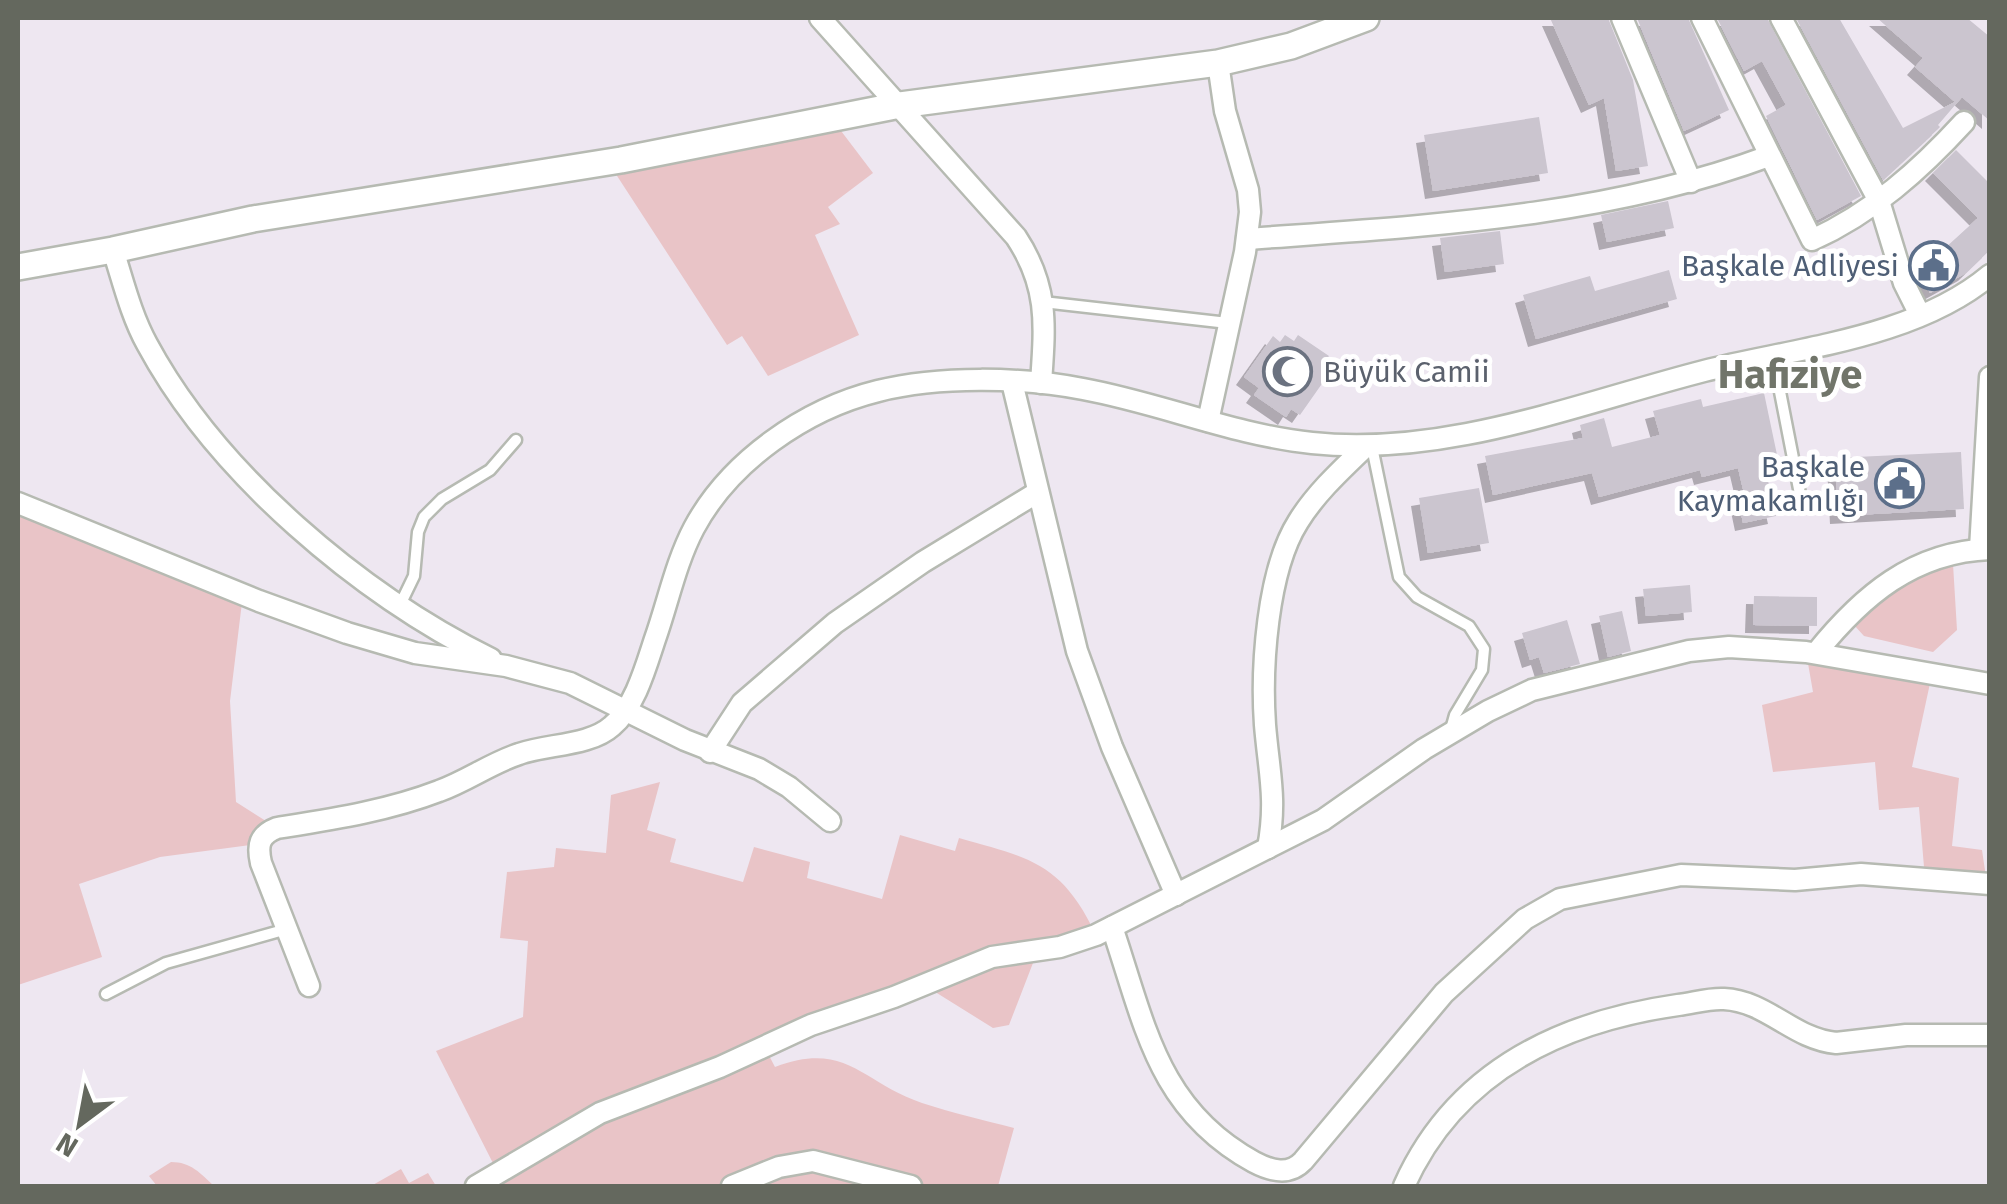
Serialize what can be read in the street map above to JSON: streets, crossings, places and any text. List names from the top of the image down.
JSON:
{
  "districts": ["Hafiziye"],
  "places": {
    "public building": ["Başkale Adliyesi", "Başkale Kaymakamlığı"],
    "mosque": ["Büyük Camii"]
  },
  "north": "bottom left"
}
